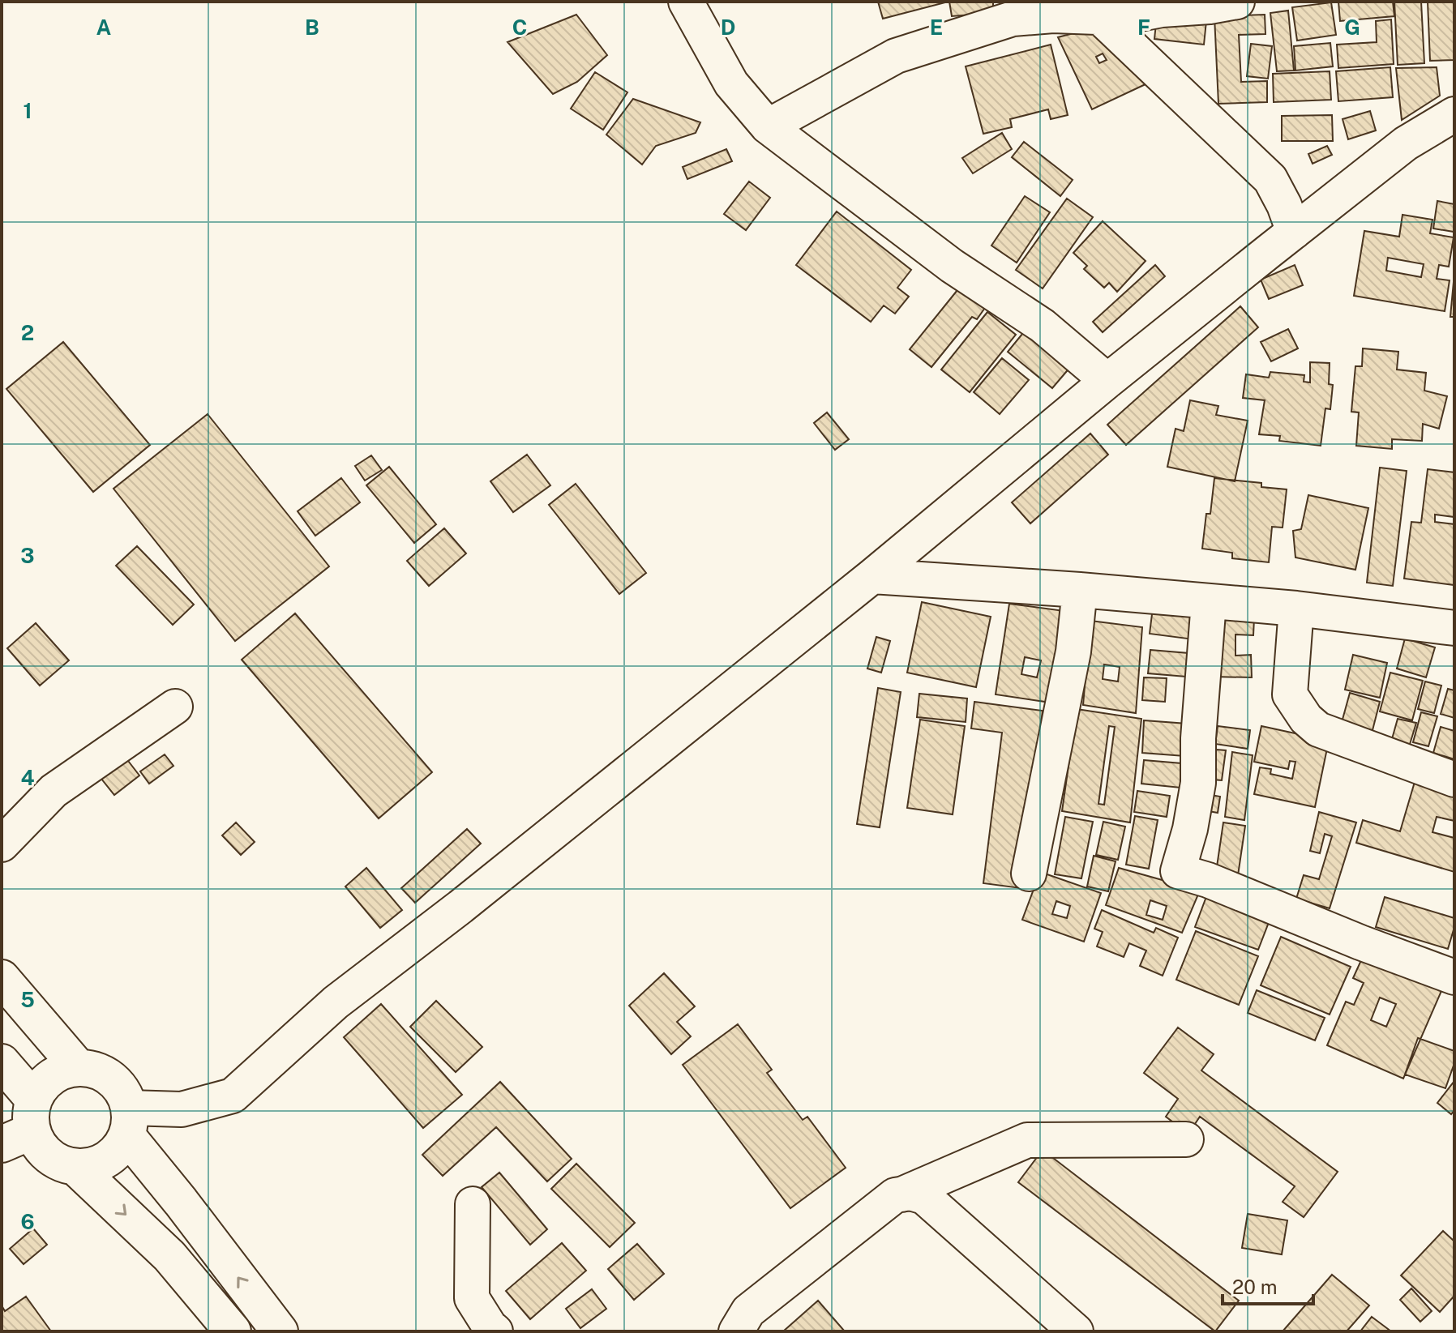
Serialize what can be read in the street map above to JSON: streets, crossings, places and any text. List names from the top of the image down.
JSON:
{
  "scale_bar": "20 m",
  "grid": {
    "columns": [
      "A",
      "B",
      "C",
      "D",
      "E",
      "F",
      "G"
    ],
    "rows": [
      "1",
      "2",
      "3",
      "4",
      "5",
      "6"
    ]
  }
}
